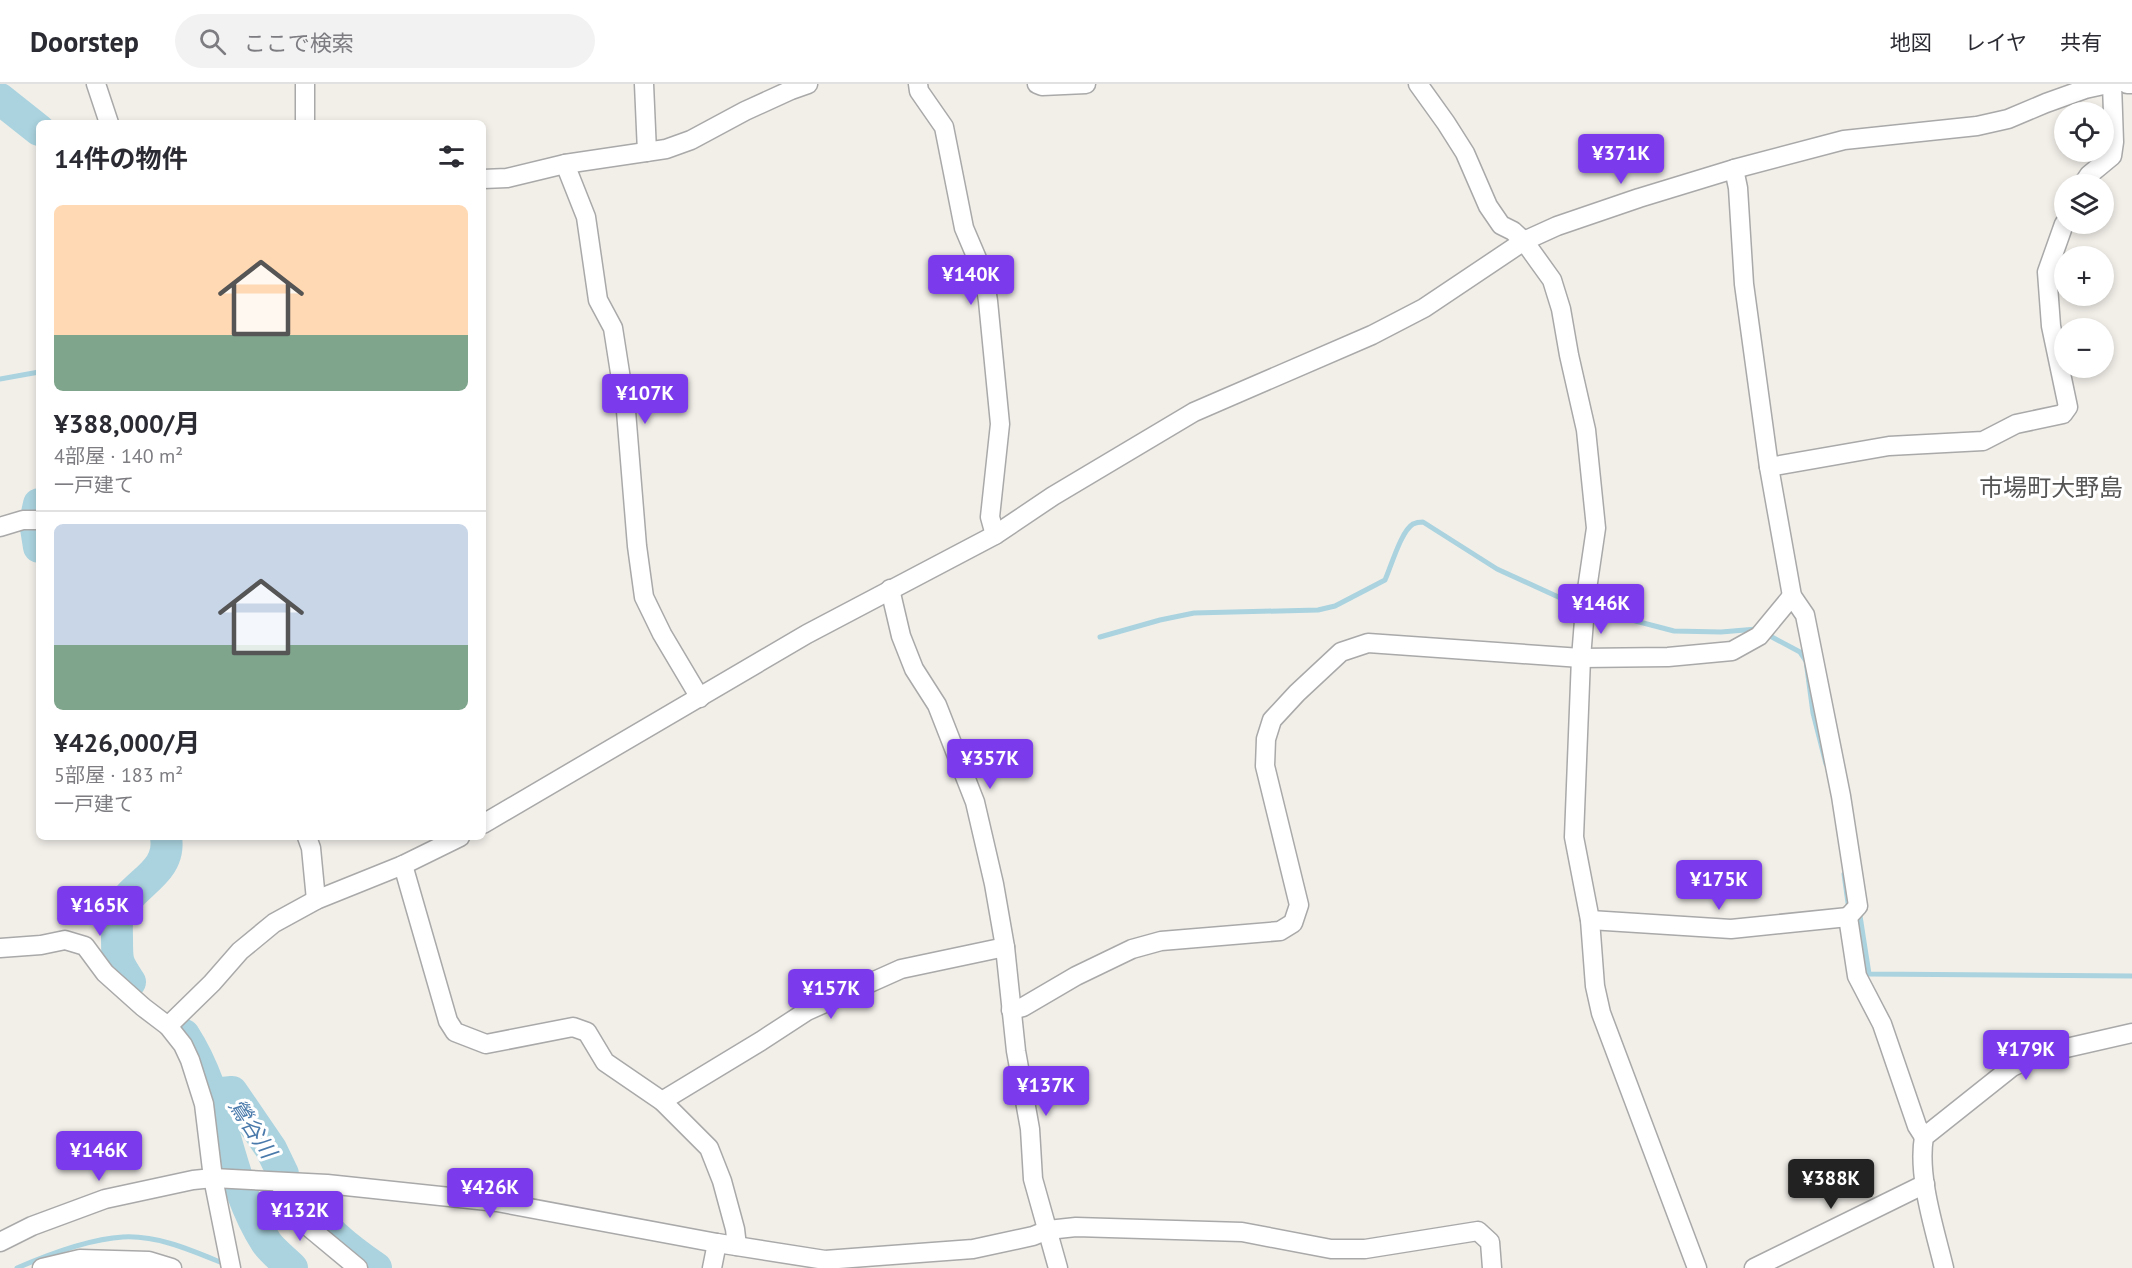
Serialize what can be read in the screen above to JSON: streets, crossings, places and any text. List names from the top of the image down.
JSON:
{
  "districts": ["市場町大野島"],
  "water": ["鶯谷川"],
  "page": {
    "header": "Doorstep",
    "search": "ここで検索",
    "nav": ["地図", "レイヤ", "共有"],
    "map_buttons": ["+", "−"],
    "heading": "14件の物件",
    "price": [
      "¥371K",
      "¥140K",
      "¥107K",
      "¥146K",
      "¥357K",
      "¥175K",
      "¥165K",
      "¥157K",
      "¥179K",
      "¥137K",
      "¥146K",
      "¥388K",
      "¥426K",
      "¥132K"
    ],
    "list": [
      {
        "name": "¥388,000/月",
        "note": "4部屋 · 140 m² · 一戸建て"
      },
      {
        "name": "¥426,000/月",
        "note": "5部屋 · 183 m² · 一戸建て"
      }
    ]
  }
}
